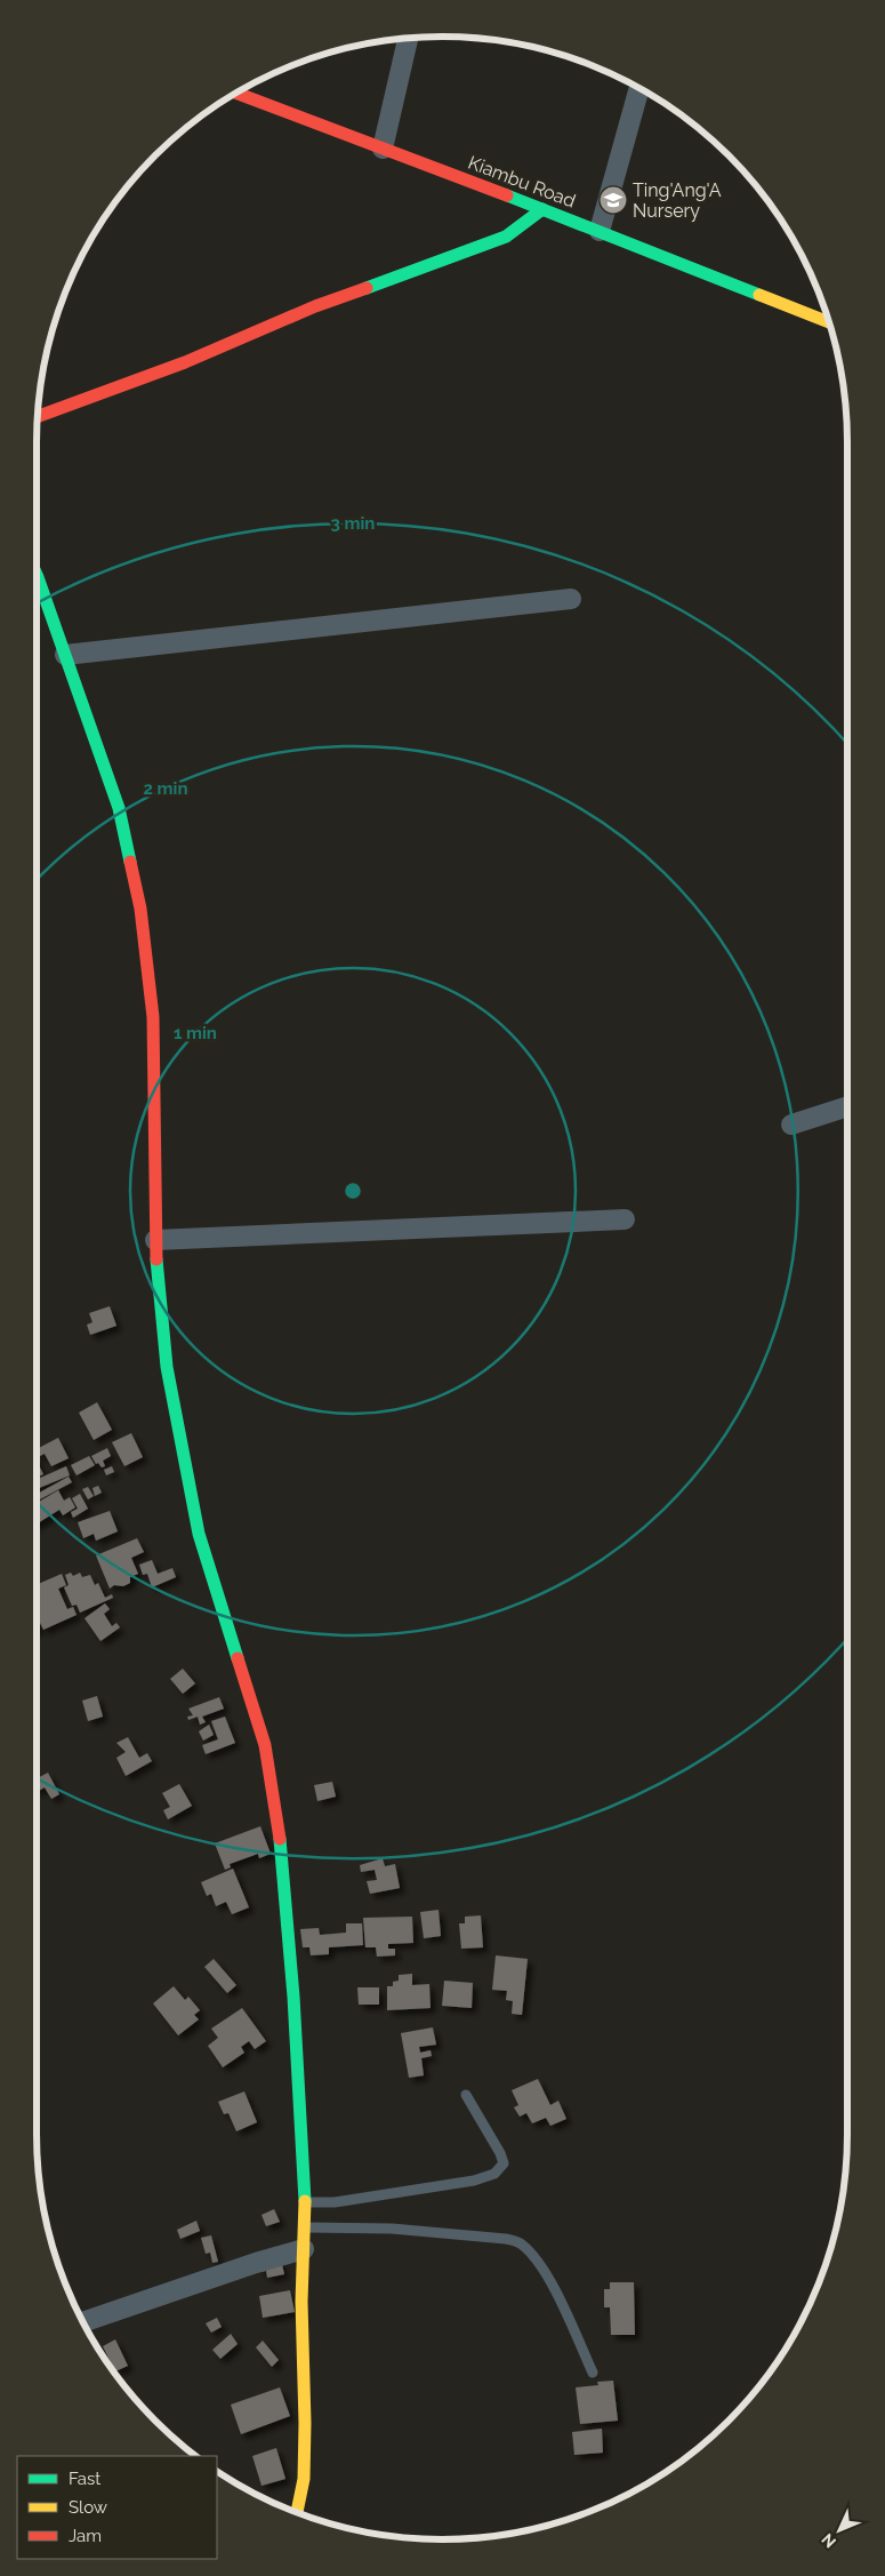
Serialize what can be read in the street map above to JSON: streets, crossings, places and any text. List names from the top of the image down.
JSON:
{
  "streets": {
    "street": ["Kiambu Road"]
  },
  "places": {
    "school or university": ["Ting'Ang'A Nursery"]
  },
  "legend": ["Fast", "Slow", "Jam"],
  "north": "bottom left",
  "rings": ["3 min", "2 min", "1 min"]
}
